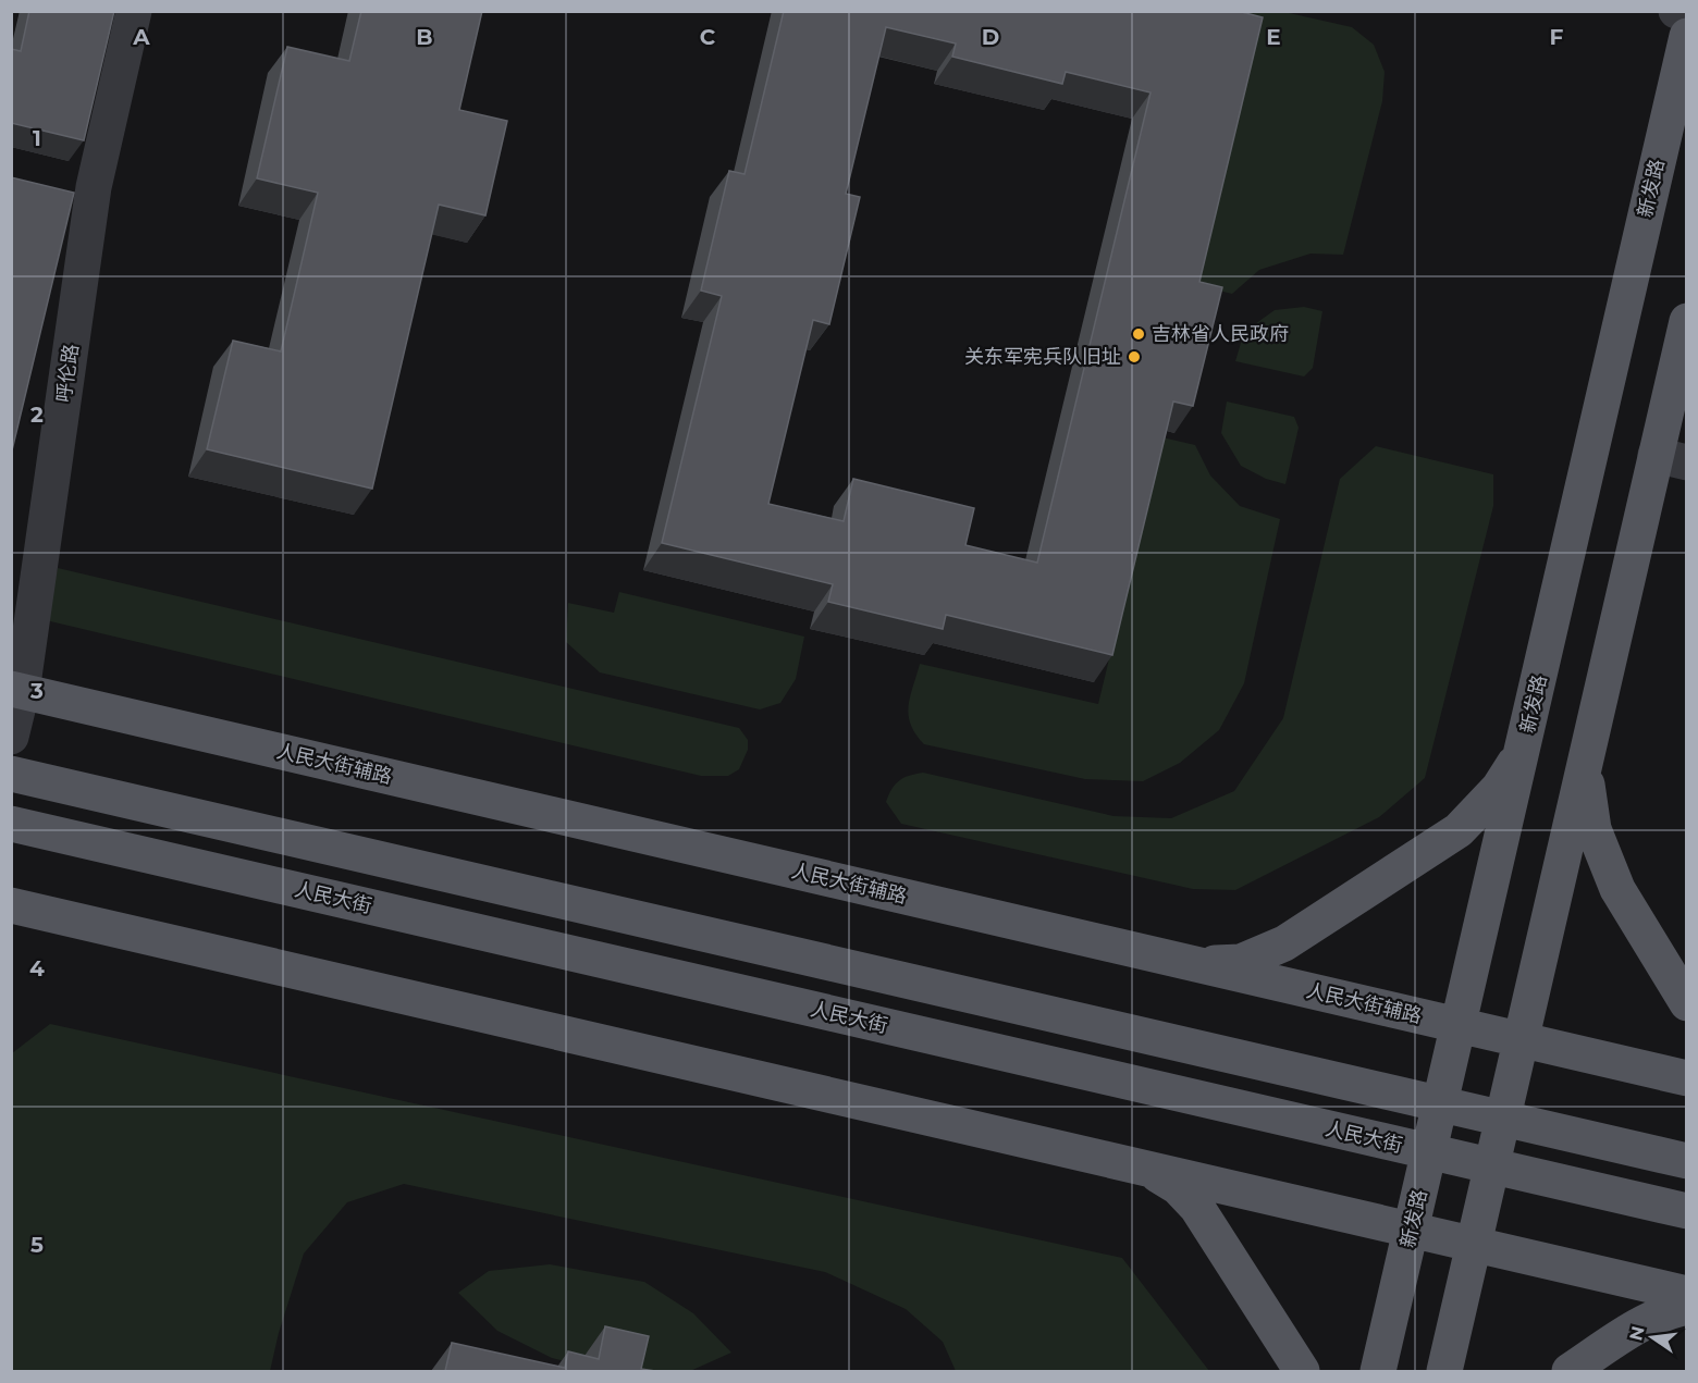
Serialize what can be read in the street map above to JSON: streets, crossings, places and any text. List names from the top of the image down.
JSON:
{
  "streets": {
    "main road": ["新发路", "人民大街辅路", "人民大街"],
    "street": ["呼伦路"]
  },
  "crossings": [
    ["新发路", "人民大街辅路"],
    ["新发路", "人民大街"],
    ["呼伦路", "人民大街辅路"]
  ],
  "places": ["吉林省人民政府", "关东军宪兵队旧址"],
  "north": "left",
  "grid": {
    "columns": [
      "A",
      "B",
      "C",
      "D",
      "E",
      "F"
    ],
    "rows": [
      "1",
      "2",
      "3",
      "4",
      "5"
    ]
  }
}
